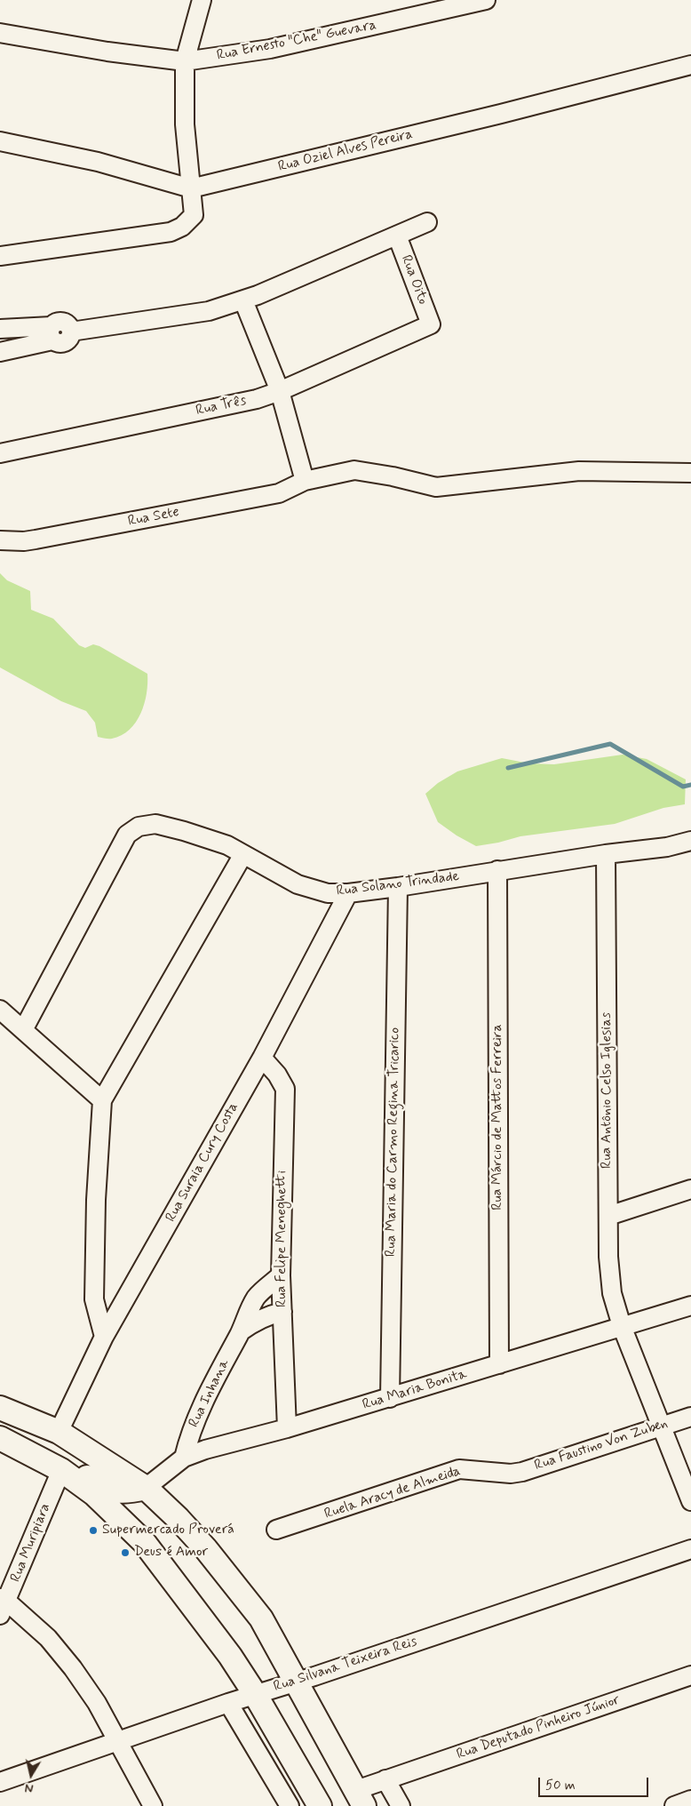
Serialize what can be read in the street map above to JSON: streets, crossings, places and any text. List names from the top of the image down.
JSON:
{
  "streets": {
    "street": [
      "Rua Ernesto \"Che\" Guevara",
      "Rua Oziel Alves Pereira",
      "Rua Oito",
      "Rua Três",
      "Rua Sete",
      "Rua Solano Trindade",
      "Rua Antônio Celso Iglesias",
      "Rua Márcio de Mattos Ferreira",
      "Rua Maria do Carmo Regina Tricarico",
      "Rua Suraia Cury Costa",
      "Rua Felipe Meneghetti",
      "Rua Maria Bonita",
      "Rua Inhana",
      "Rua Faustino Von Zuben",
      "Ruela Aracy de Almeida",
      "Rua Muripiara",
      "Rua Silvana Teixeira Reis",
      "Rua Deputado Pinheiro Júnior"
    ]
  },
  "crossings": [
    ["Rua Oito", "Rua Três"],
    ["Rua Solano Trindade", "Rua Antônio Celso Iglesias"],
    ["Rua Solano Trindade", "Rua Márcio de Mattos Ferreira"],
    ["Rua Solano Trindade", "Rua Maria do Carmo Regina Tricarico"],
    ["Rua Solano Trindade", "Rua Suraia Cury Costa"],
    ["Rua Antônio Celso Iglesias", "Rua Maria Bonita"],
    ["Rua Antônio Celso Iglesias", "Rua Faustino Von Zuben"],
    ["Rua Márcio de Mattos Ferreira", "Rua Maria Bonita"],
    ["Rua Maria do Carmo Regina Tricarico", "Rua Maria Bonita"],
    ["Rua Suraia Cury Costa", "Rua Felipe Meneghetti"],
    ["Rua Felipe Meneghetti", "Rua Maria Bonita"],
    ["Rua Felipe Meneghetti", "Rua Inhana"],
    ["Rua Maria Bonita", "Rua Inhana"],
    ["Rua Faustino Von Zuben", "Ruela Aracy de Almeida"]
  ],
  "places": ["Supermercado Proverá", "Deus é Amor"],
  "scale_bar": "50 m",
  "north": "bottom"
}
